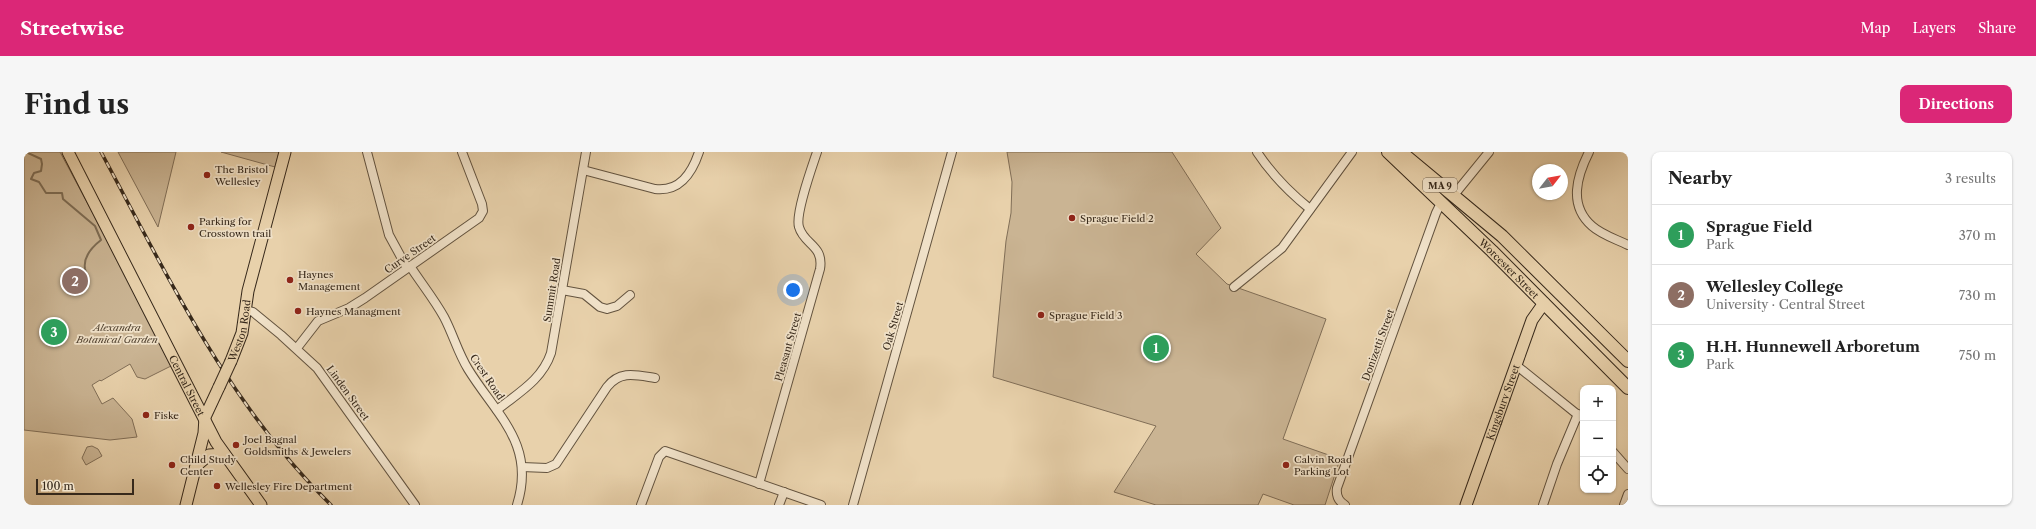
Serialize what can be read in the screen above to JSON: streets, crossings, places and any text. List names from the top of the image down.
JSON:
{
  "streets": {
    "highway": ["MA 9", "Worcester Street"],
    "main road": ["Weston Road", "Central Street", "Kingsbury Street"],
    "street": [
      "Curve Street",
      "Summit Road",
      "Oak Street",
      "Donizetti Street",
      "Pleasant Street",
      "Crest Road",
      "Linden Street"
    ]
  },
  "crossings": [
    ["Curve Street", "Crest Road"],
    ["Curve Street", "Linden Street"],
    ["Worcester Street", "Donizetti Street"],
    ["Worcester Street", "Kingsbury Street"],
    ["Summit Road", "Crest Road"],
    ["Weston Road", "Central Street"],
    ["Weston Road", "Linden Street"]
  ],
  "parks": ["Alexandra Botanical Garden"],
  "places": [
    "The Bristol Wellesley",
    "Sprague Field 2",
    "Parking for Crosstown trail",
    "Haynes Management",
    "Haynes Managment",
    "Sprague Field 3",
    "Fiske",
    "Joel Bagnal Goldsmiths & Jewelers",
    "Child Study Center",
    "Calvin Road Parking Lot",
    "Wellesley Fire Department"
  ],
  "scale_bar": "100 m",
  "north": "top right",
  "page": {
    "header": "Streetwise",
    "nav": ["Map", "Layers", "Share"],
    "buttons": "Directions",
    "title": "Find us",
    "heading": ["Nearby", "3 results"],
    "list": [
      {
        "mark": "1",
        "name": "Sprague Field",
        "note": "Park",
        "value": "370 m"
      },
      {
        "mark": "2",
        "name": "Wellesley College",
        "note": "University · Central Street",
        "value": "730 m"
      },
      {
        "mark": "3",
        "name": "H.H. Hunnewell Arboretum",
        "note": "Park",
        "value": "750 m"
      }
    ],
    "pins": ["2", "3", "1"],
    "map_buttons": ["+", "−"],
    "scale": "100 m"
  }
}
